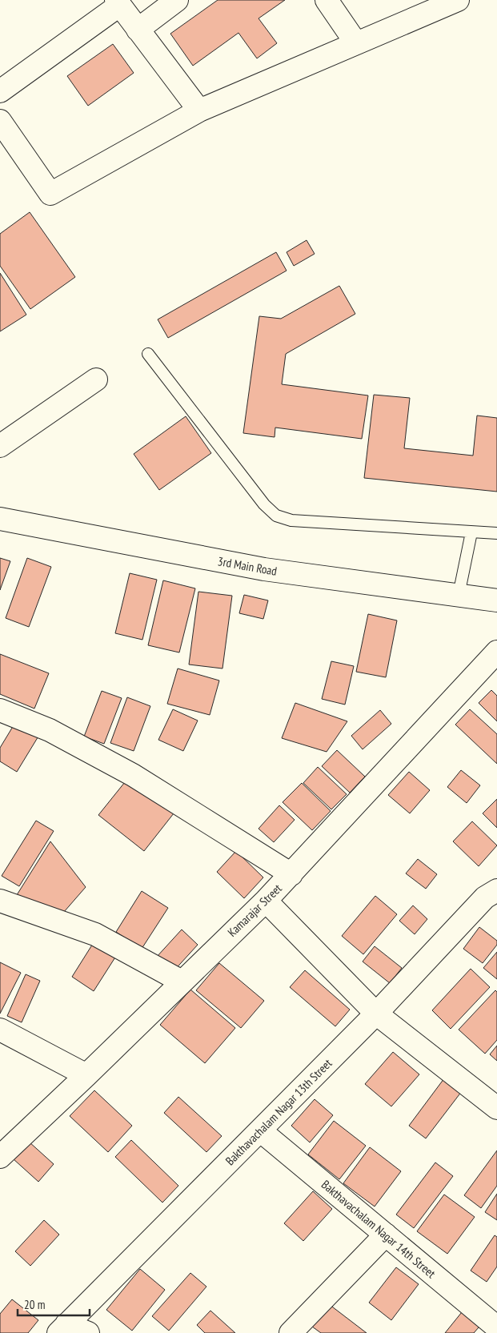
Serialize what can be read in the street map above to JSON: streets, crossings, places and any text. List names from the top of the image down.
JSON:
{
  "streets": {
    "street": [
      "3rd Main Road",
      "Kamarajar Street",
      "Bakthavachalam Nagar 13th Street",
      "Bakthavachalam Nagar 14th Street"
    ]
  },
  "crossings": [
    ["Bakthavachalam Nagar 13th Street", "Bakthavachalam Nagar 14th Street"]
  ],
  "scale_bar": "20 m"
}
